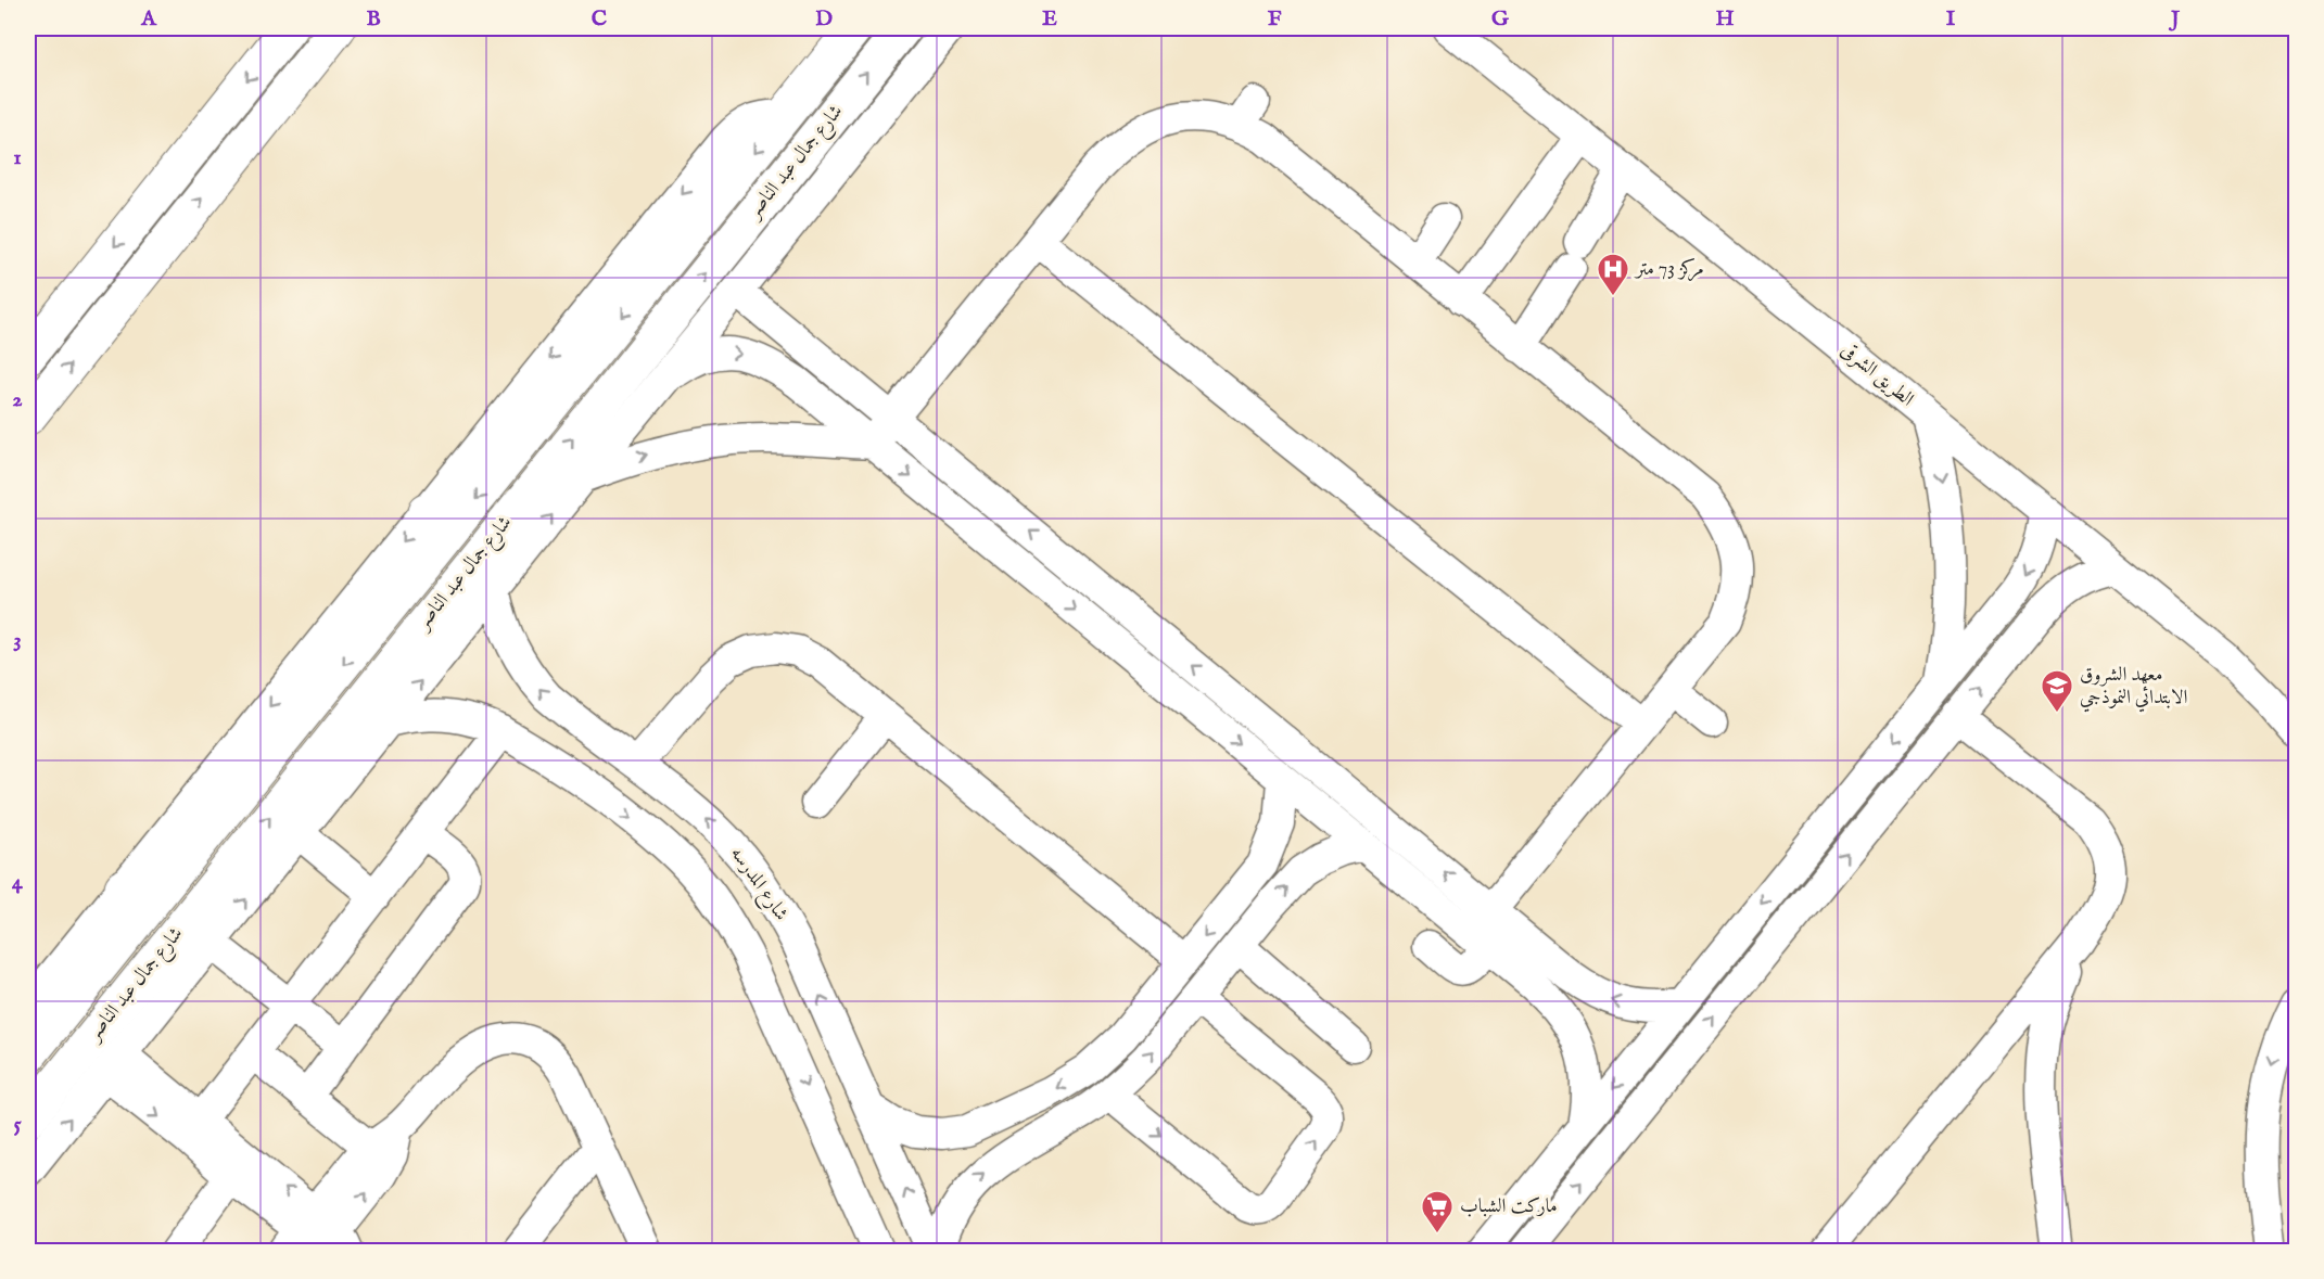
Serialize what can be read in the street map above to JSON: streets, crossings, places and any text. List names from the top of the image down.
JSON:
{
  "streets": {
    "main road": ["شارع جمال عبد الناصر"],
    "street": ["الطريق الشرقى", "شارع المدرسه"]
  },
  "places": {
    "hospital": ["مركز 73 متر"],
    "school or university": ["معهد الشروق الابتدائي النموذجي"],
    "supermarket": ["ماركت الشباب"]
  },
  "grid": {
    "columns": [
      "A",
      "B",
      "C",
      "D",
      "E",
      "F",
      "G",
      "H",
      "I",
      "J"
    ],
    "rows": [
      "1",
      "2",
      "3",
      "4",
      "5"
    ]
  }
}
